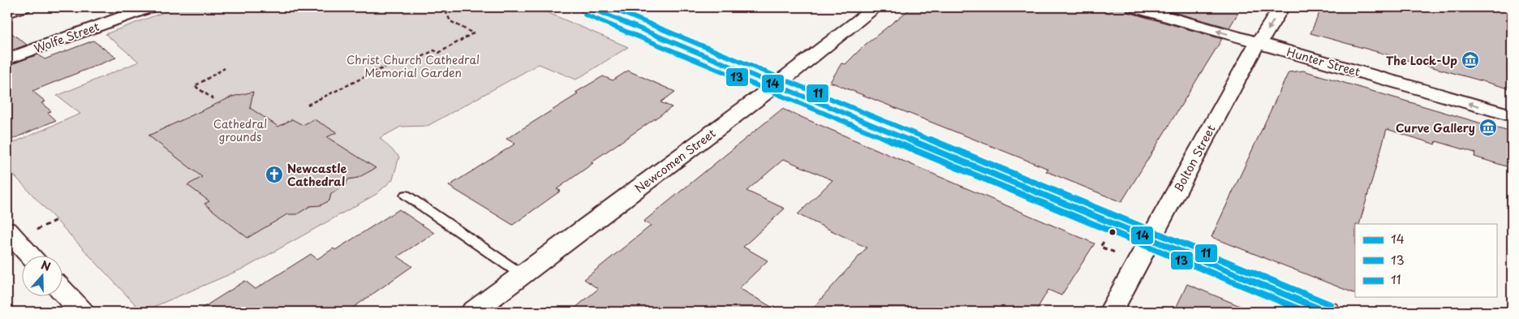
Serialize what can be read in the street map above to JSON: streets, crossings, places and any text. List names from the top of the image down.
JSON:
{
  "streets": {
    "street": [
      "Wolfe Street",
      "Hunter Street",
      "Bolton Street",
      "Newcomen Street"
    ]
  },
  "crossings": [
    ["Hunter Street", "Bolton Street"]
  ],
  "one_way": ["Hunter Street"],
  "parks": ["Christ Church Cathedral Memorial Garden", "Cathedral grounds"],
  "places": {
    "museum": ["The Lock-Up", "Curve Gallery"],
    "church": ["Newcastle Cathedral"]
  },
  "lines": ["transit line 14", "transit line 11", "transit line 13"],
  "legend": ["14", "13", "11"],
  "north": "top"
}
